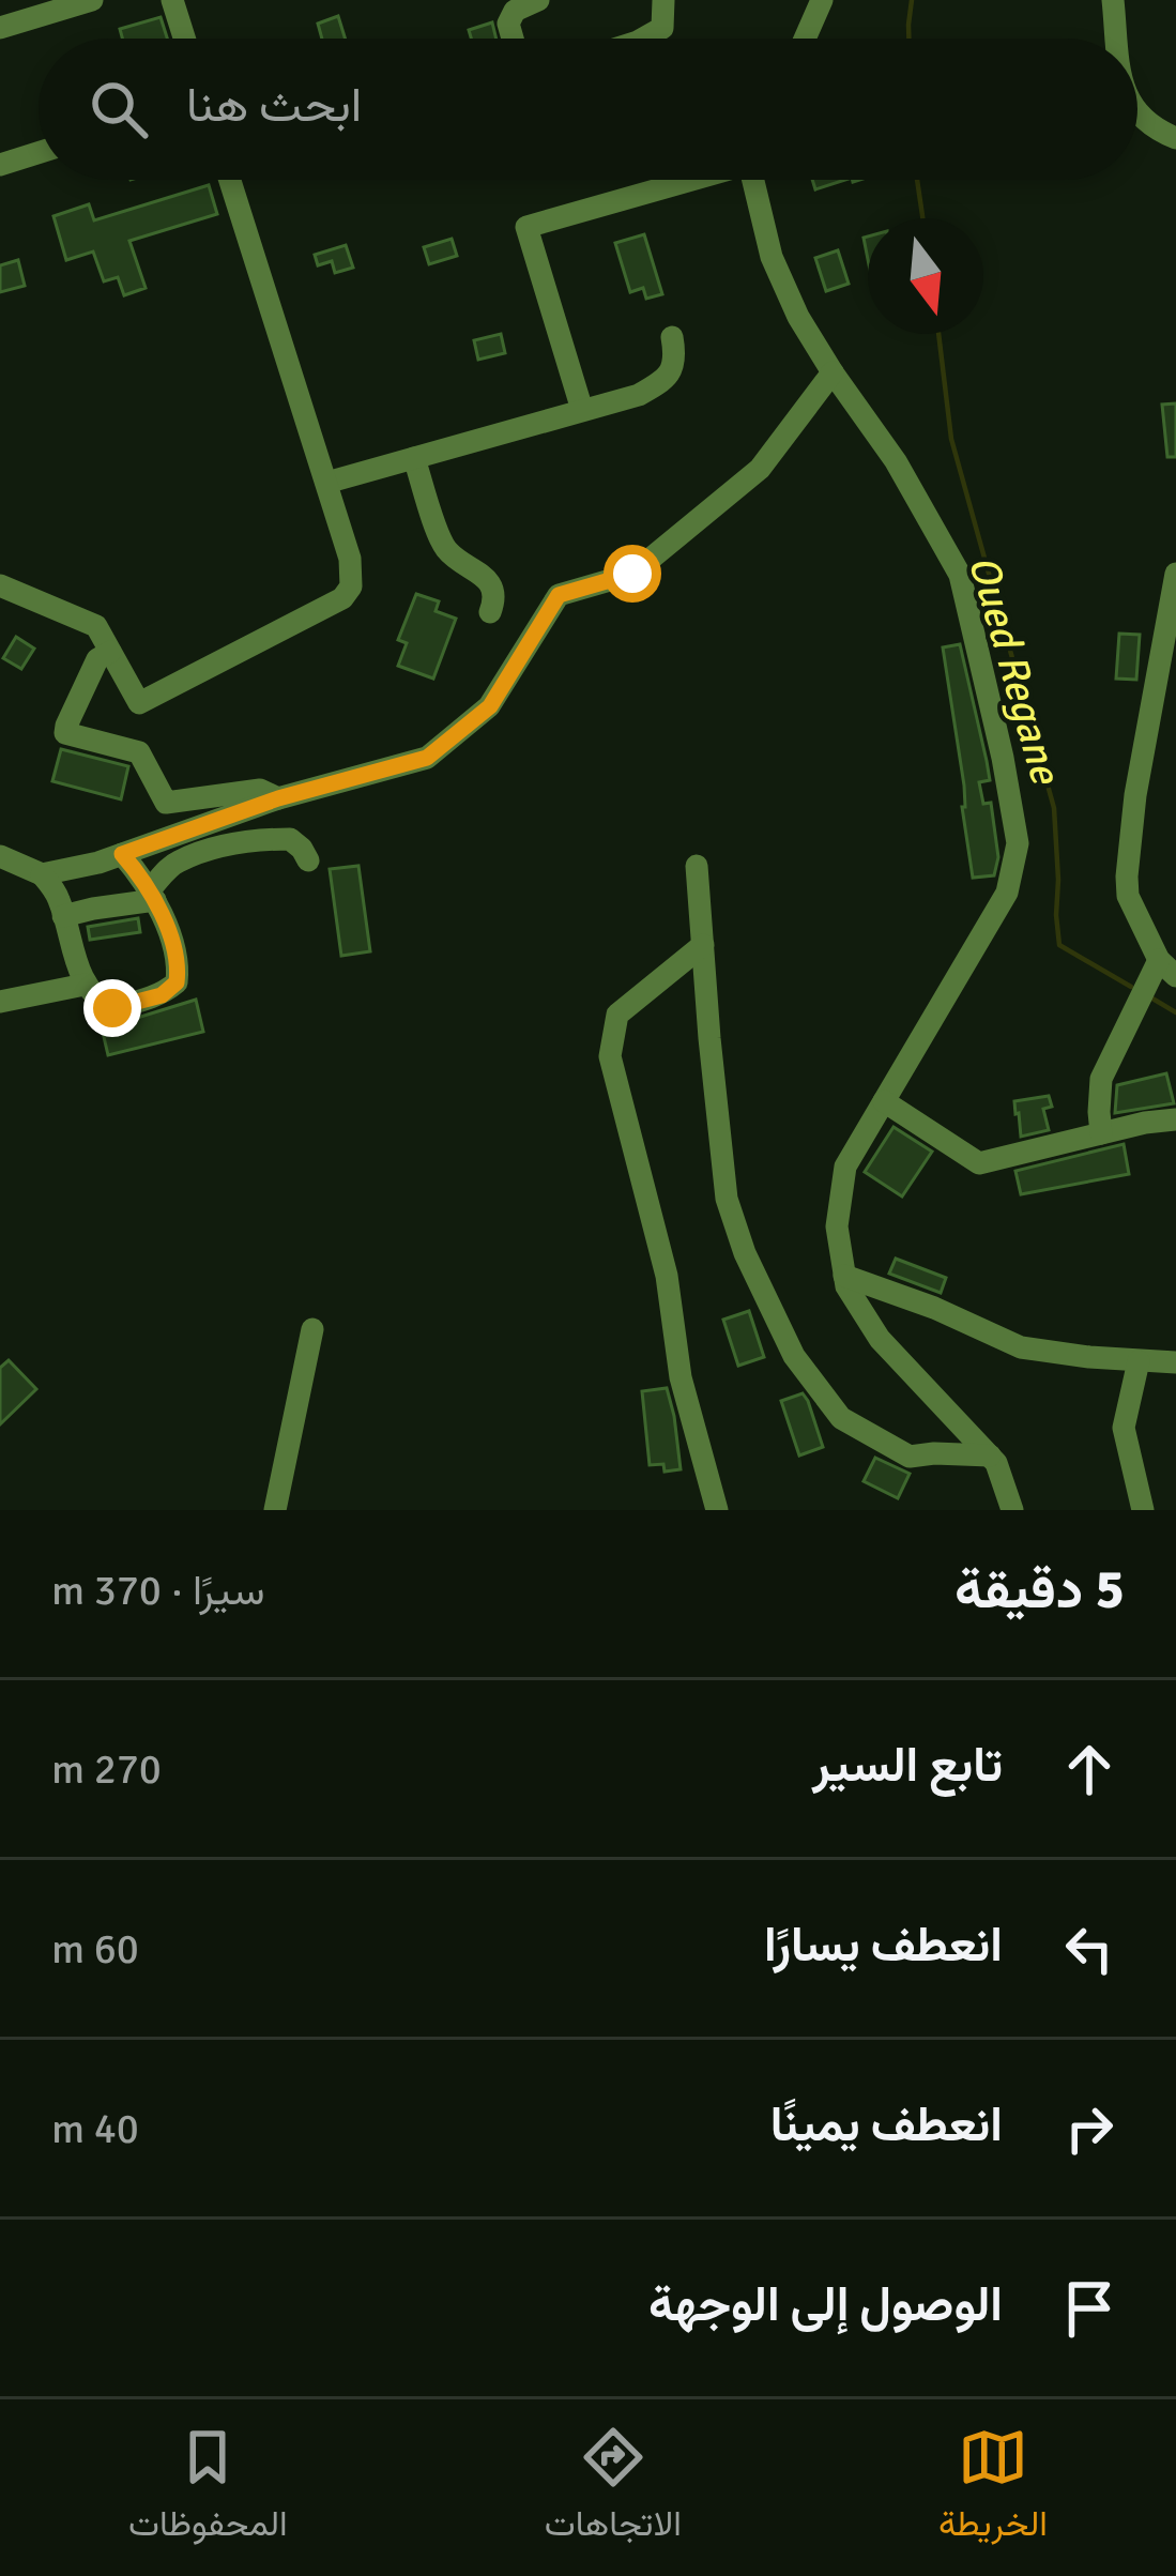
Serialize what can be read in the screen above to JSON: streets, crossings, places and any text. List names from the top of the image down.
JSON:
{
  "water": ["Oued Regane"],
  "north": "bottom",
  "page": {
    "search": "ابحث هنا",
    "heading": ["5 دقيقة", "سيرًا · 370 m"],
    "list": [
      ["تابع السير", "270 m"],
      ["انعطف يسارًا", "60 m"],
      ["انعطف يمينًا", "40 m"],
      "الوصول إلى الوجهة"
    ],
    "nav": ["الخريطة", "الاتجاهات", "المحفوظات"]
  }
}
